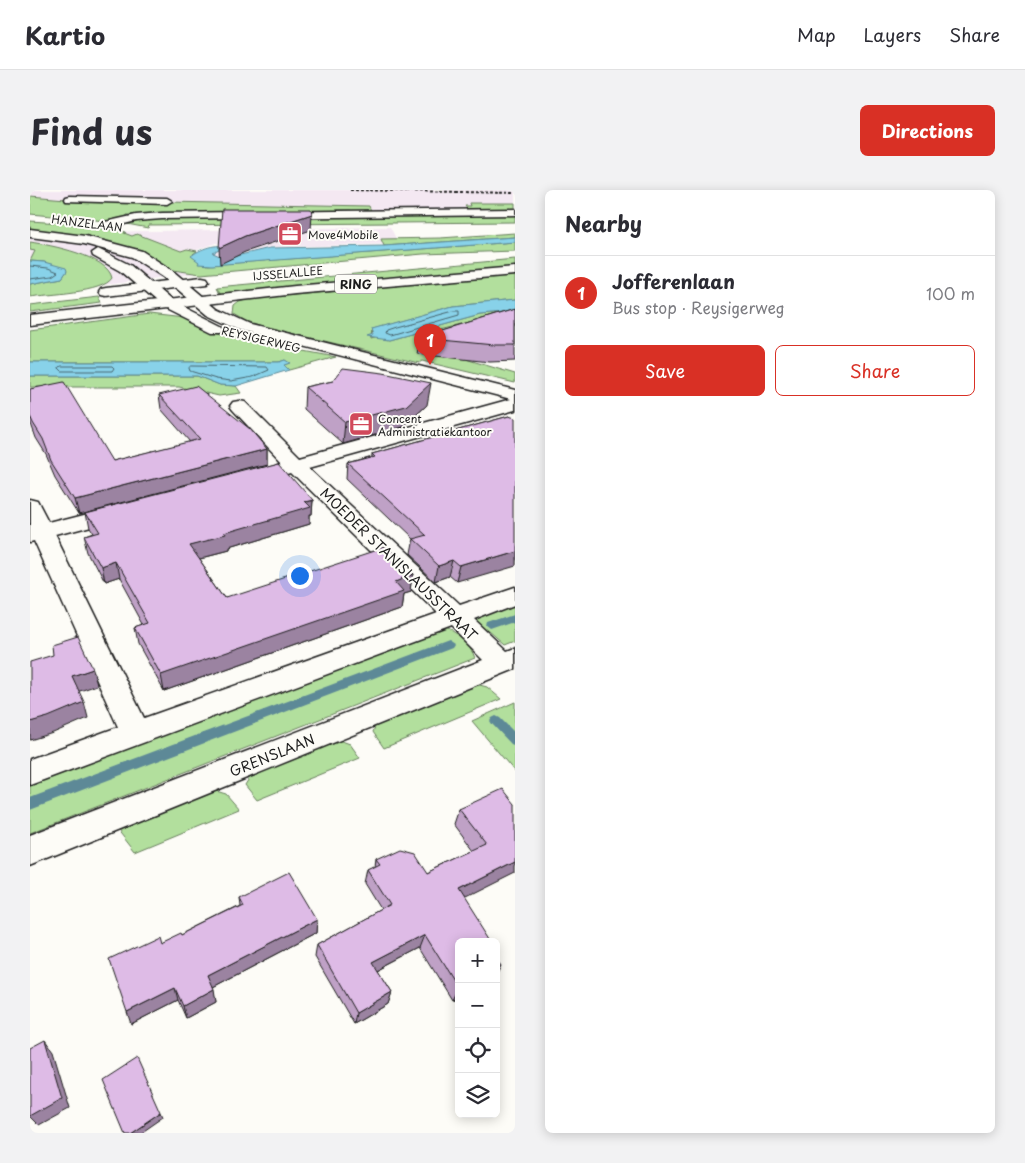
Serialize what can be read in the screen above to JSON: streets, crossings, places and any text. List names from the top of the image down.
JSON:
{
  "streets": {
    "street": [
      "HANZELAAN",
      "IJSSELALLEE",
      "RING",
      "REYSIGERWEG",
      "MOEDER STANISLAUSSTRAAT",
      "GRENSLAAN"
    ]
  },
  "crossings": [
    ["IJSSELALLEE", "REYSIGERWEG"],
    ["MOEDER STANISLAUSSTRAAT", "GRENSLAAN"]
  ],
  "places": {
    "office": ["Move4Mobile", "Concent Administratiekantoor"]
  },
  "page": {
    "header": "Kartio",
    "nav": ["Map", "Layers", "Share"],
    "title": "Find us",
    "buttons": [
      "Directions",
      ["Save", "Share"]
    ],
    "heading": "Nearby",
    "list": [
      {
        "mark": "1",
        "name": "Jofferenlaan",
        "note": "Bus stop · Reysigerweg",
        "value": "100 m"
      }
    ],
    "pins": "1",
    "map_buttons": ["+", "−"]
  }
}
